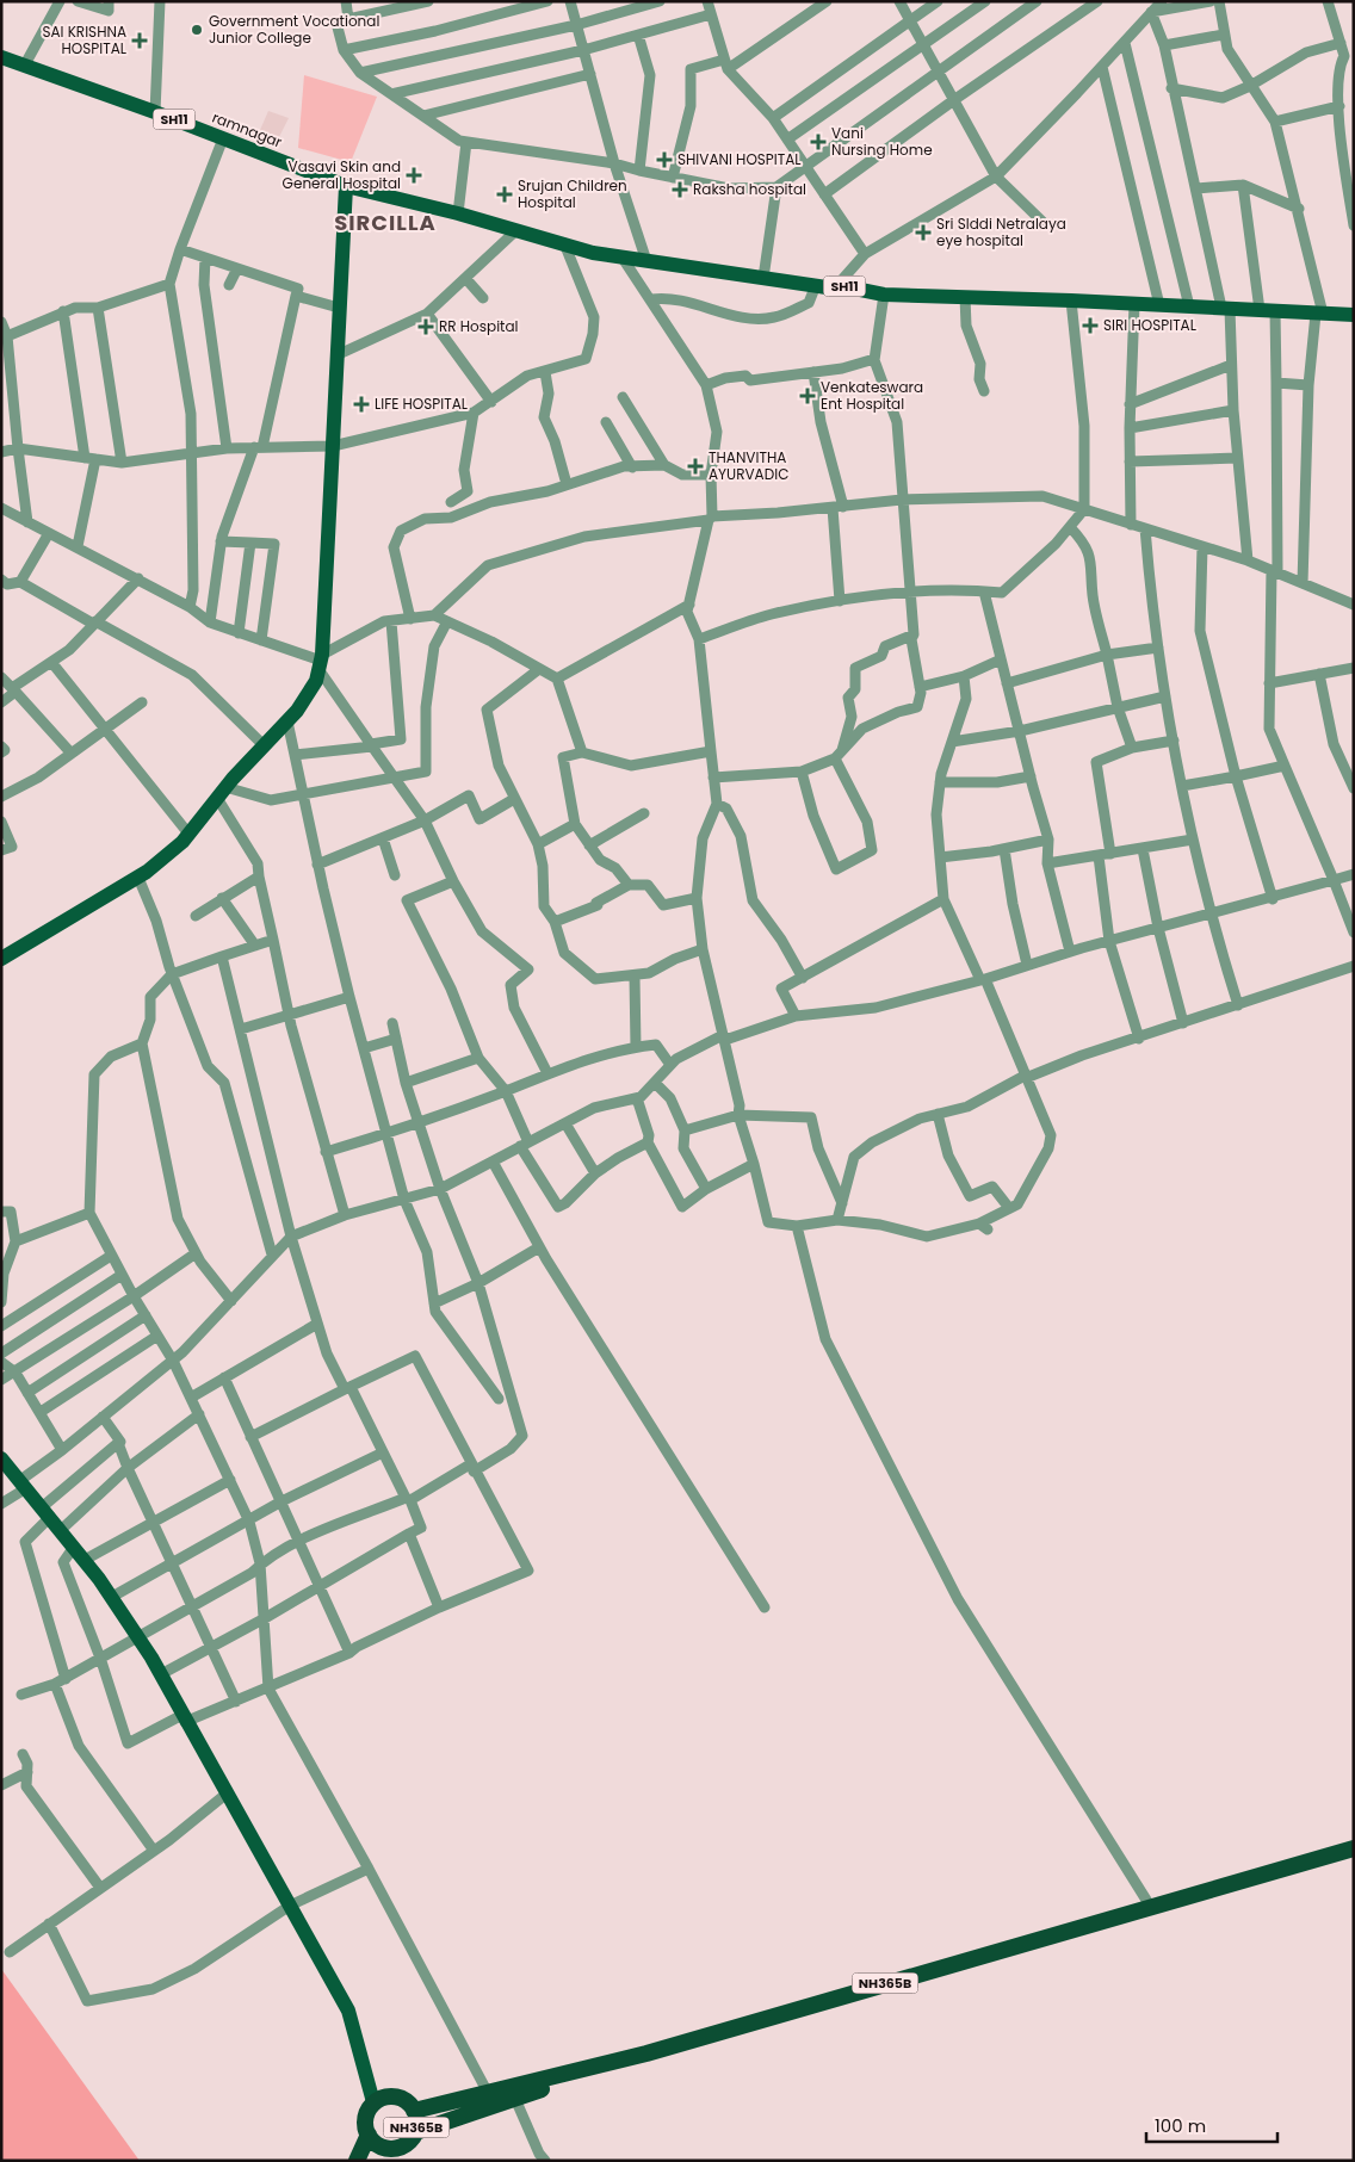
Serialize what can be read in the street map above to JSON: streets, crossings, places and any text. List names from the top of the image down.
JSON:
{
  "streets": {
    "highway": ["NH365B"],
    "main road": ["SH11", "ramnagar"]
  },
  "crossings": [
    ["SH11", "ramnagar"]
  ],
  "districts": ["SIRCILLA"],
  "places": {
    "other": ["Government Vocational Junior College"],
    "health": [
      "SAI KRISHNA HOSPITAL",
      "Vani Nursing Home",
      "SHIVANI HOSPITAL",
      "Vasavi Skin and General Hospital",
      "Raksha hospital",
      "Srujan Children Hospital",
      "Sri SIddi Netralaya eye hospital",
      "SIRI HOSPITAL",
      "RR Hospital",
      "Venkateswara Ent Hospital",
      "LIFE HOSPITAL",
      "THANVITHA AYURVADIC"
    ]
  },
  "scale_bar": "100 m"
}
